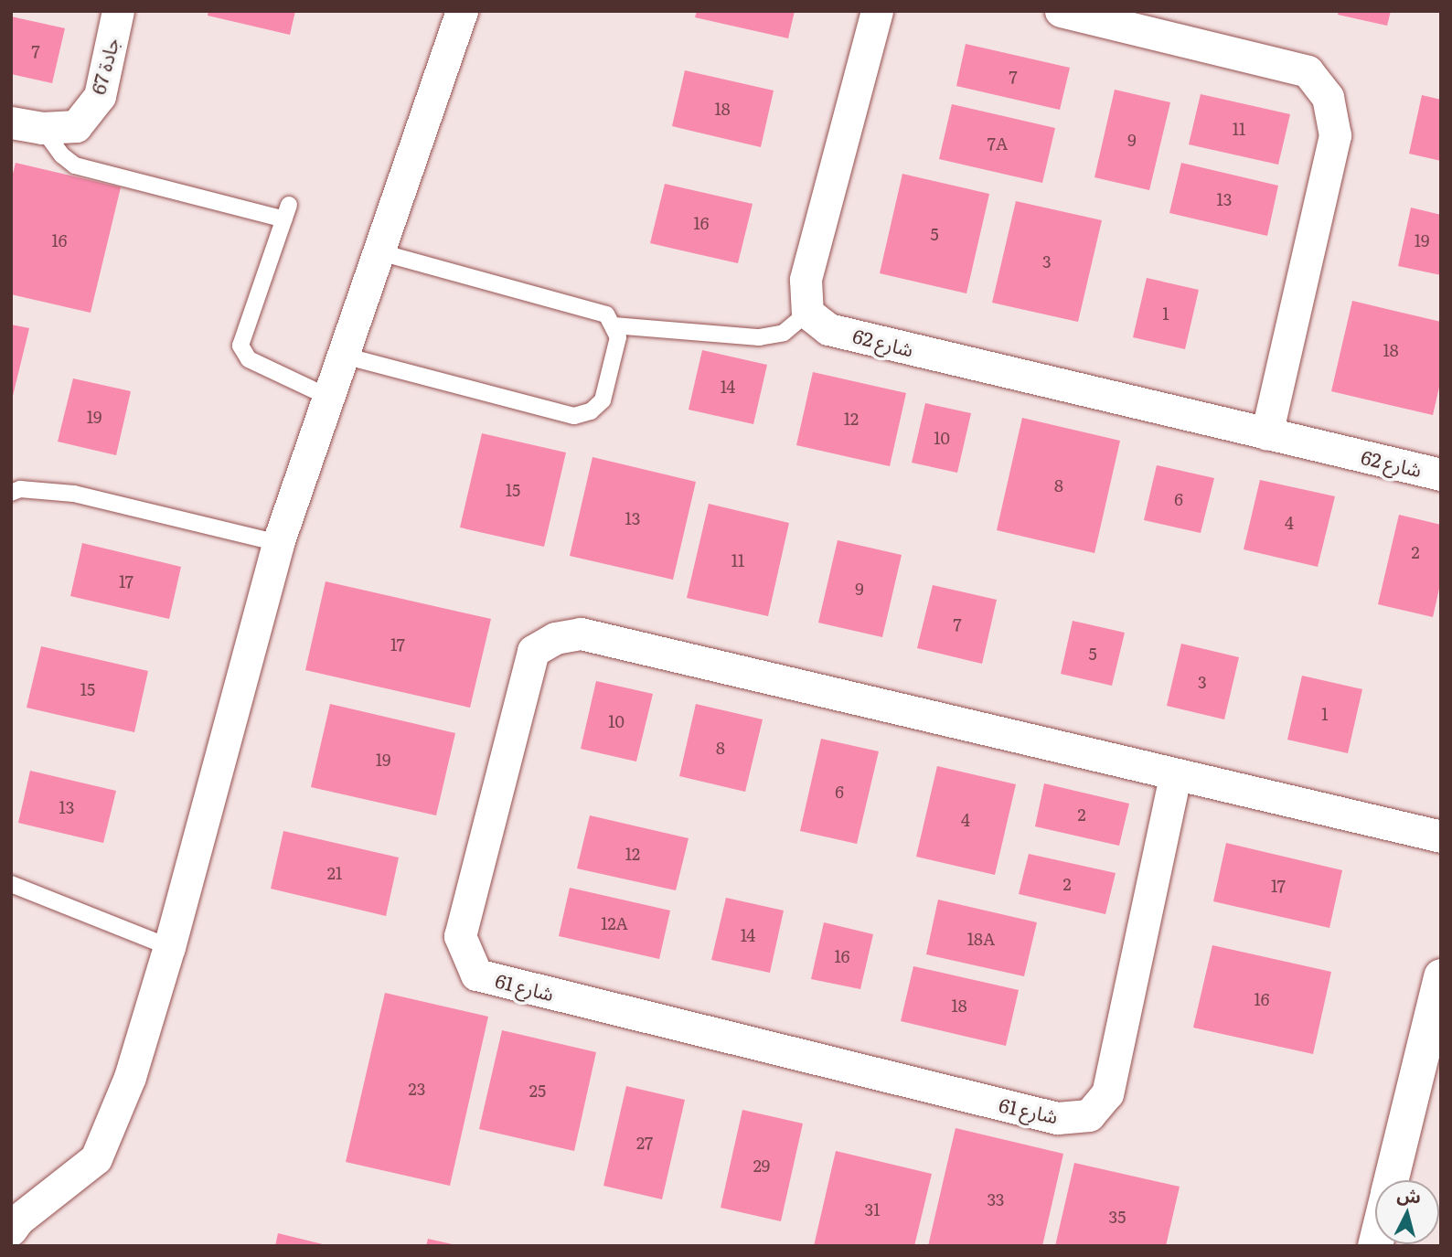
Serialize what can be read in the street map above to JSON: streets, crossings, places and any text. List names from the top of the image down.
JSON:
{
  "streets": {
    "street": ["جادة 67", "شارع 62", "شارع 61"]
  },
  "house_numbers": [
    "7",
    "7",
    "18",
    "11",
    "9",
    "7A",
    "13",
    "16",
    "5",
    "16",
    "19",
    "3",
    "1",
    "18",
    "14",
    "19",
    "12",
    "10",
    "8",
    "15",
    "6",
    "13",
    "4",
    "2",
    "11",
    "17",
    "9",
    "7",
    "17",
    "5",
    "3",
    "15",
    "1",
    "10",
    "8",
    "19",
    "6",
    "13",
    "2",
    "4",
    "12",
    "21",
    "2",
    "17",
    "12A",
    "14",
    "18A",
    "16",
    "16",
    "18",
    "23",
    "25",
    "27",
    "29",
    "33",
    "31",
    "35"
  ],
  "north": "top"
}
